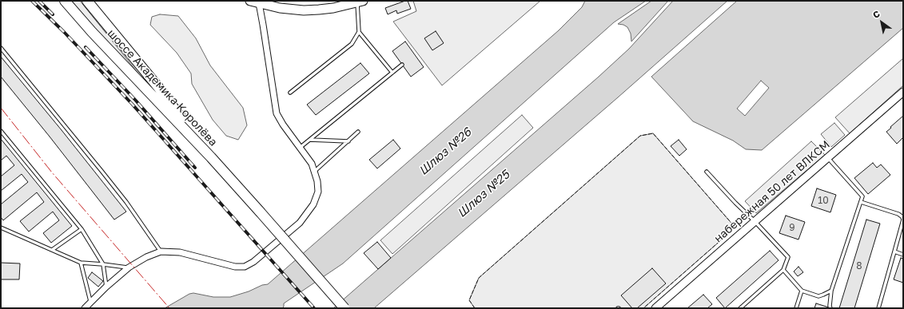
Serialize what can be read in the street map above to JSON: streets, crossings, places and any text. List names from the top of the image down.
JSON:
{
  "streets": {
    "highway": ["шоссе Академика Королёва"],
    "street": ["набережная 50 лет ВЛКСМ"]
  },
  "water": ["Шлюз №26", "Шлюз №25"],
  "house_numbers": ["10", "9", "8"],
  "north": "top left"
}
